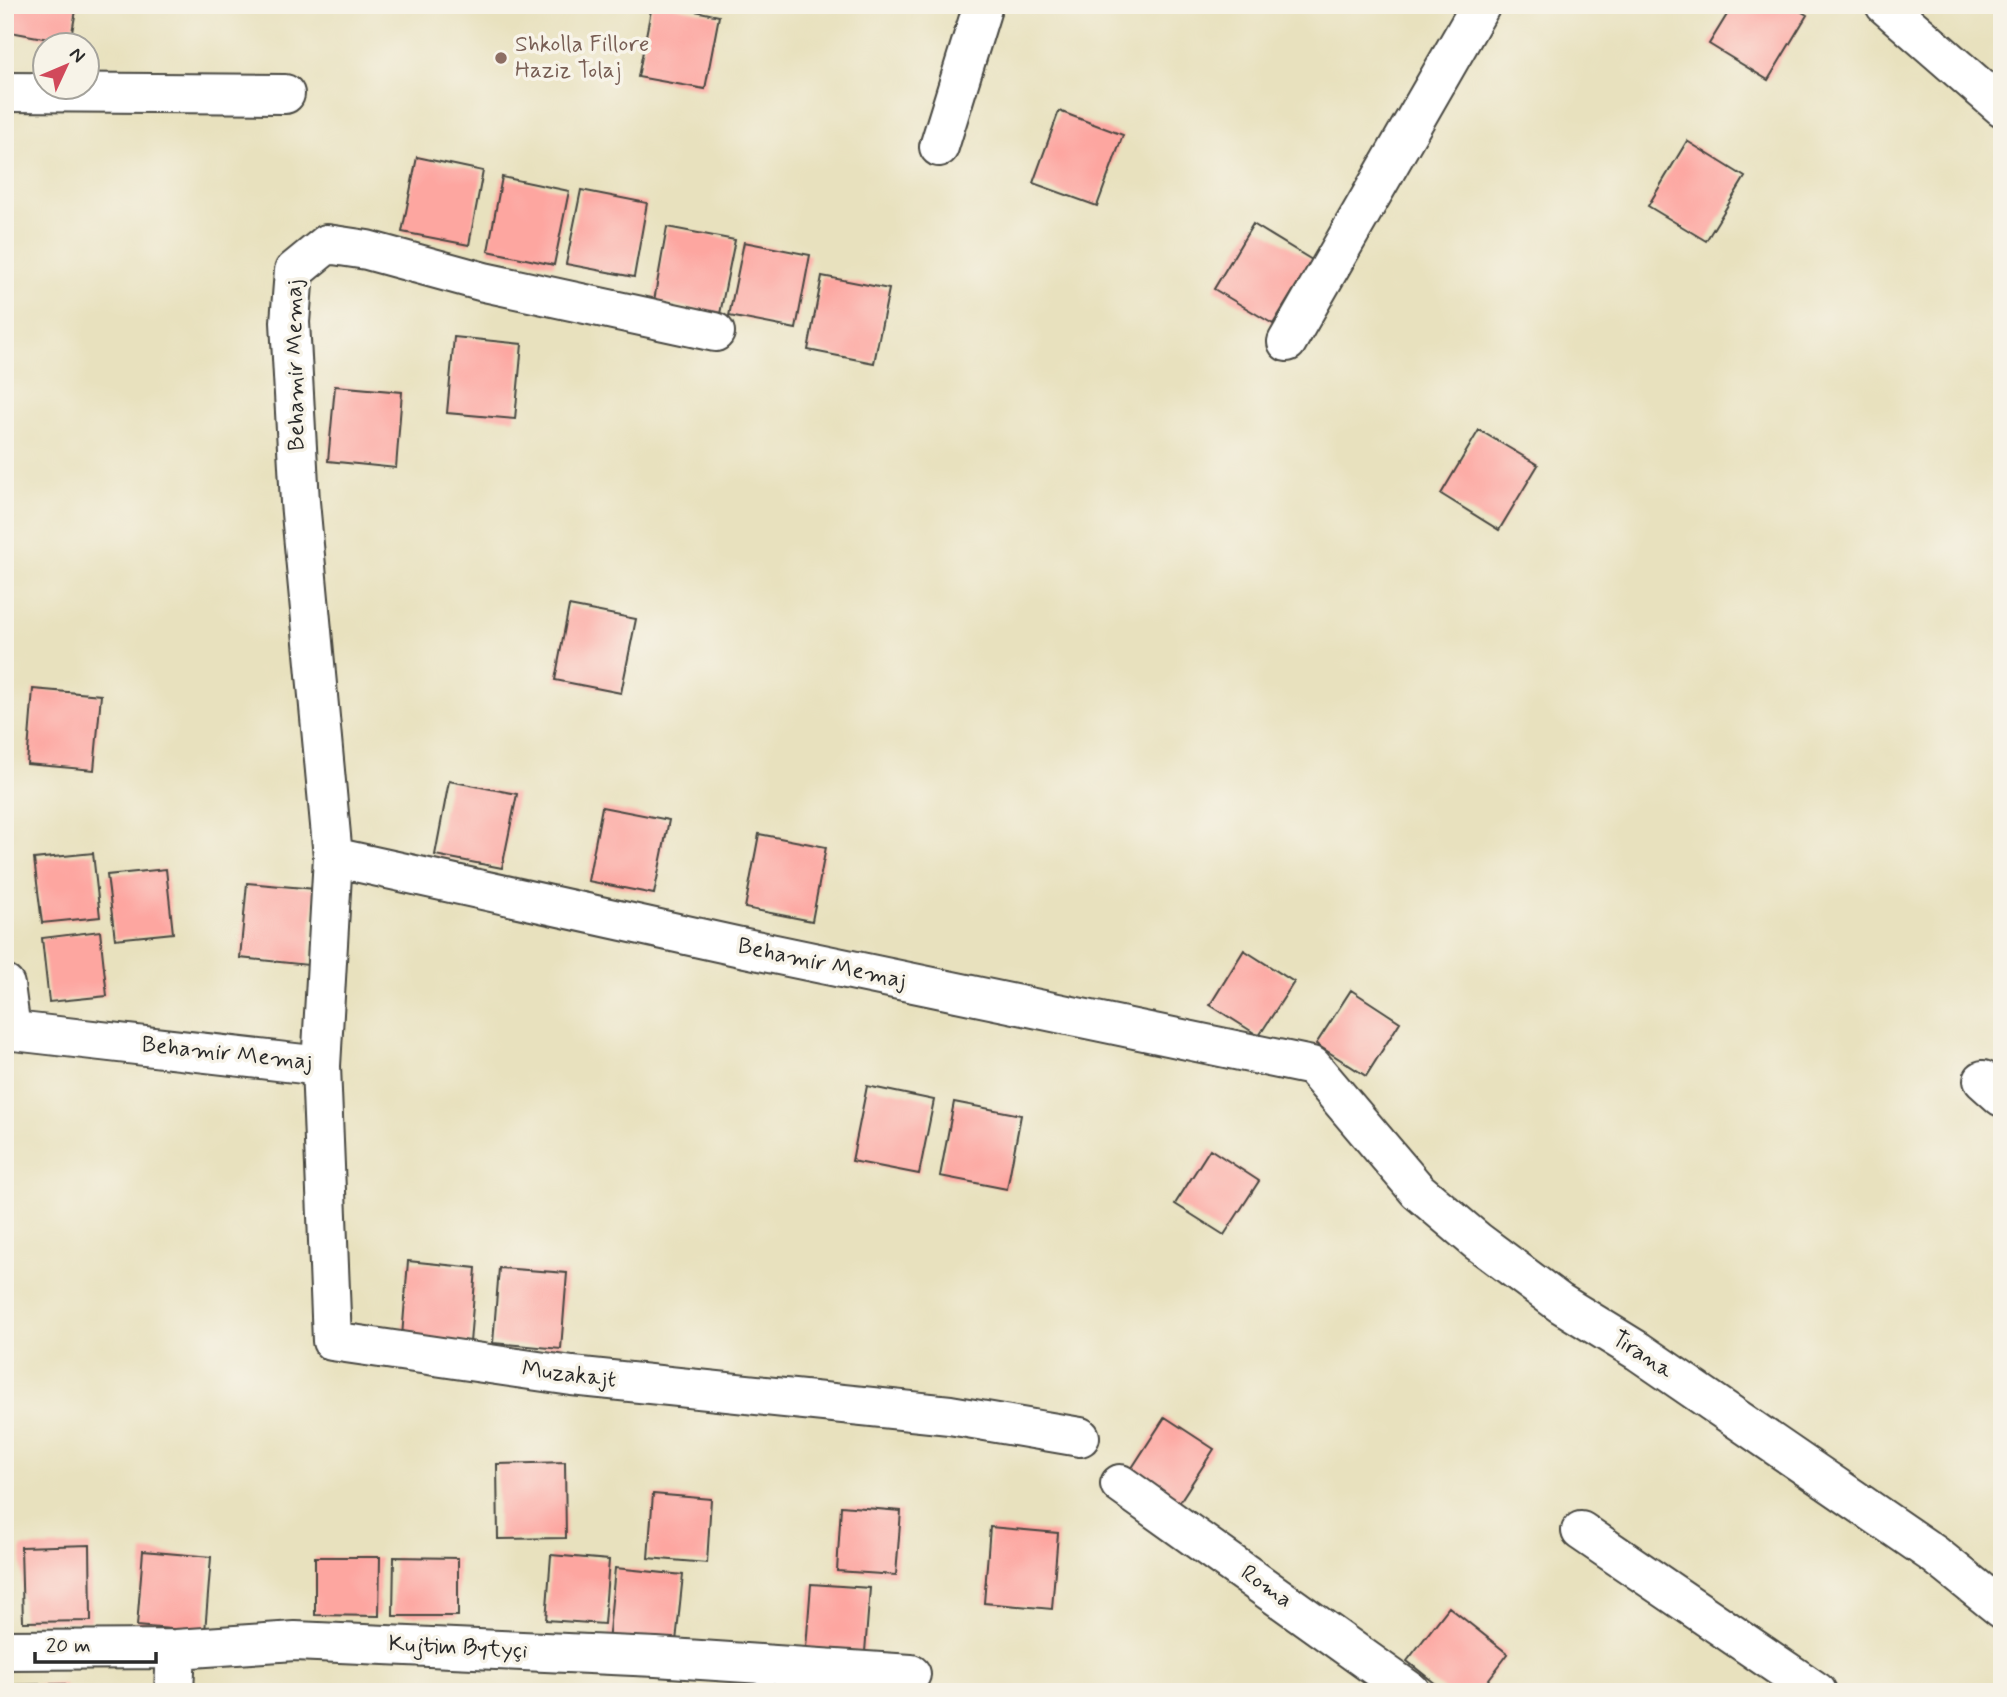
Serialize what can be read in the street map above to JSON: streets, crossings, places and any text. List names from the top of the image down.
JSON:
{
  "streets": {
    "street": [
      "Behamir Memaj",
      "Tirana",
      "Muzakajt",
      "Roma",
      "Kujtim Bytyçi"
    ]
  },
  "crossings": [
    ["Behamir Memaj", "Tirana"],
    ["Behamir Memaj", "Muzakajt"]
  ],
  "places": ["Shkolla Fillore Haziz Tolaj"],
  "scale_bar": "20 m",
  "north": "top right"
}
